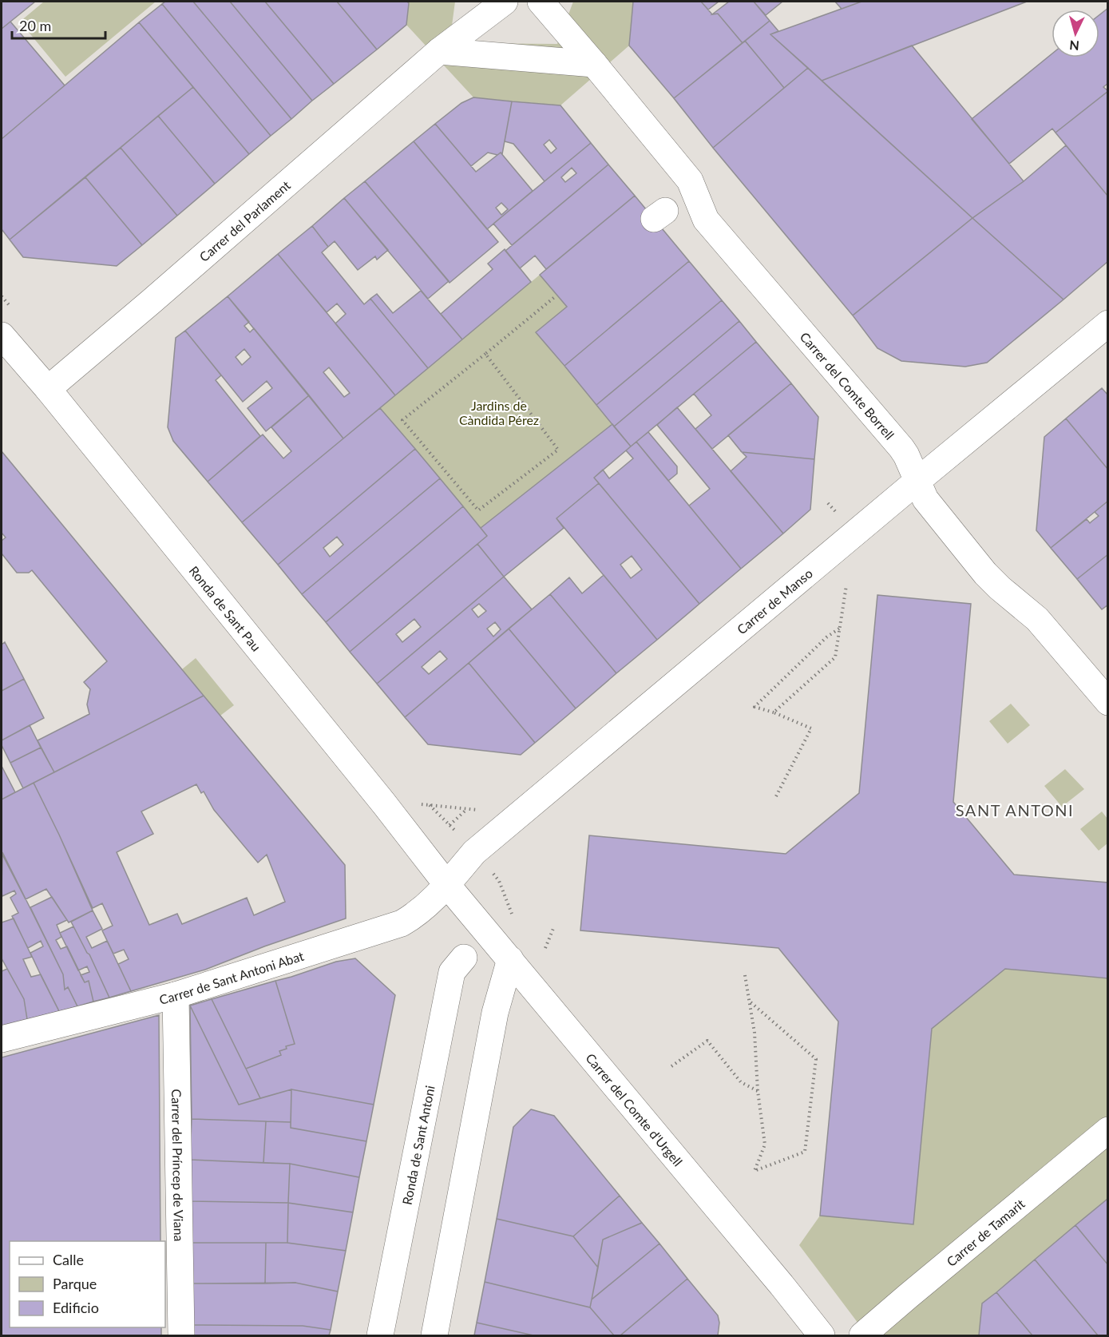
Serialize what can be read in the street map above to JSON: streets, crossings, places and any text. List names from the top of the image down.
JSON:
{
  "streets": {
    "street": [
      "Carrer del Parlament",
      "Carrer del Comte Borrell",
      "Carrer de Manso",
      "Ronda de Sant Pau",
      "Carrer de Sant Antoni Abat",
      "Carrer del Comte d'Urgell",
      "Ronda de Sant Antoni",
      "Carrer del Príncep de Viana",
      "Carrer de Tamarit"
    ]
  },
  "crossings": [
    ["Carrer del Parlament", "Ronda de Sant Pau"],
    ["Carrer del Comte Borrell", "Carrer de Manso"],
    ["Carrer de Manso", "Ronda de Sant Pau"],
    ["Carrer de Manso", "Carrer de Sant Antoni Abat"],
    ["Carrer de Manso", "Carrer del Comte d'Urgell"],
    ["Ronda de Sant Pau", "Carrer de Sant Antoni Abat"],
    ["Ronda de Sant Pau", "Carrer del Comte d'Urgell"],
    ["Carrer de Sant Antoni Abat", "Carrer del Comte d'Urgell"],
    ["Carrer de Sant Antoni Abat", "Carrer del Príncep de Viana"]
  ],
  "districts": ["SANT ANTONI"],
  "parks": ["Jardins de Càndida Pérez"],
  "legend": ["Calle", "Parque", "Edificio"],
  "scale_bar": "20 m",
  "north": "bottom"
}
